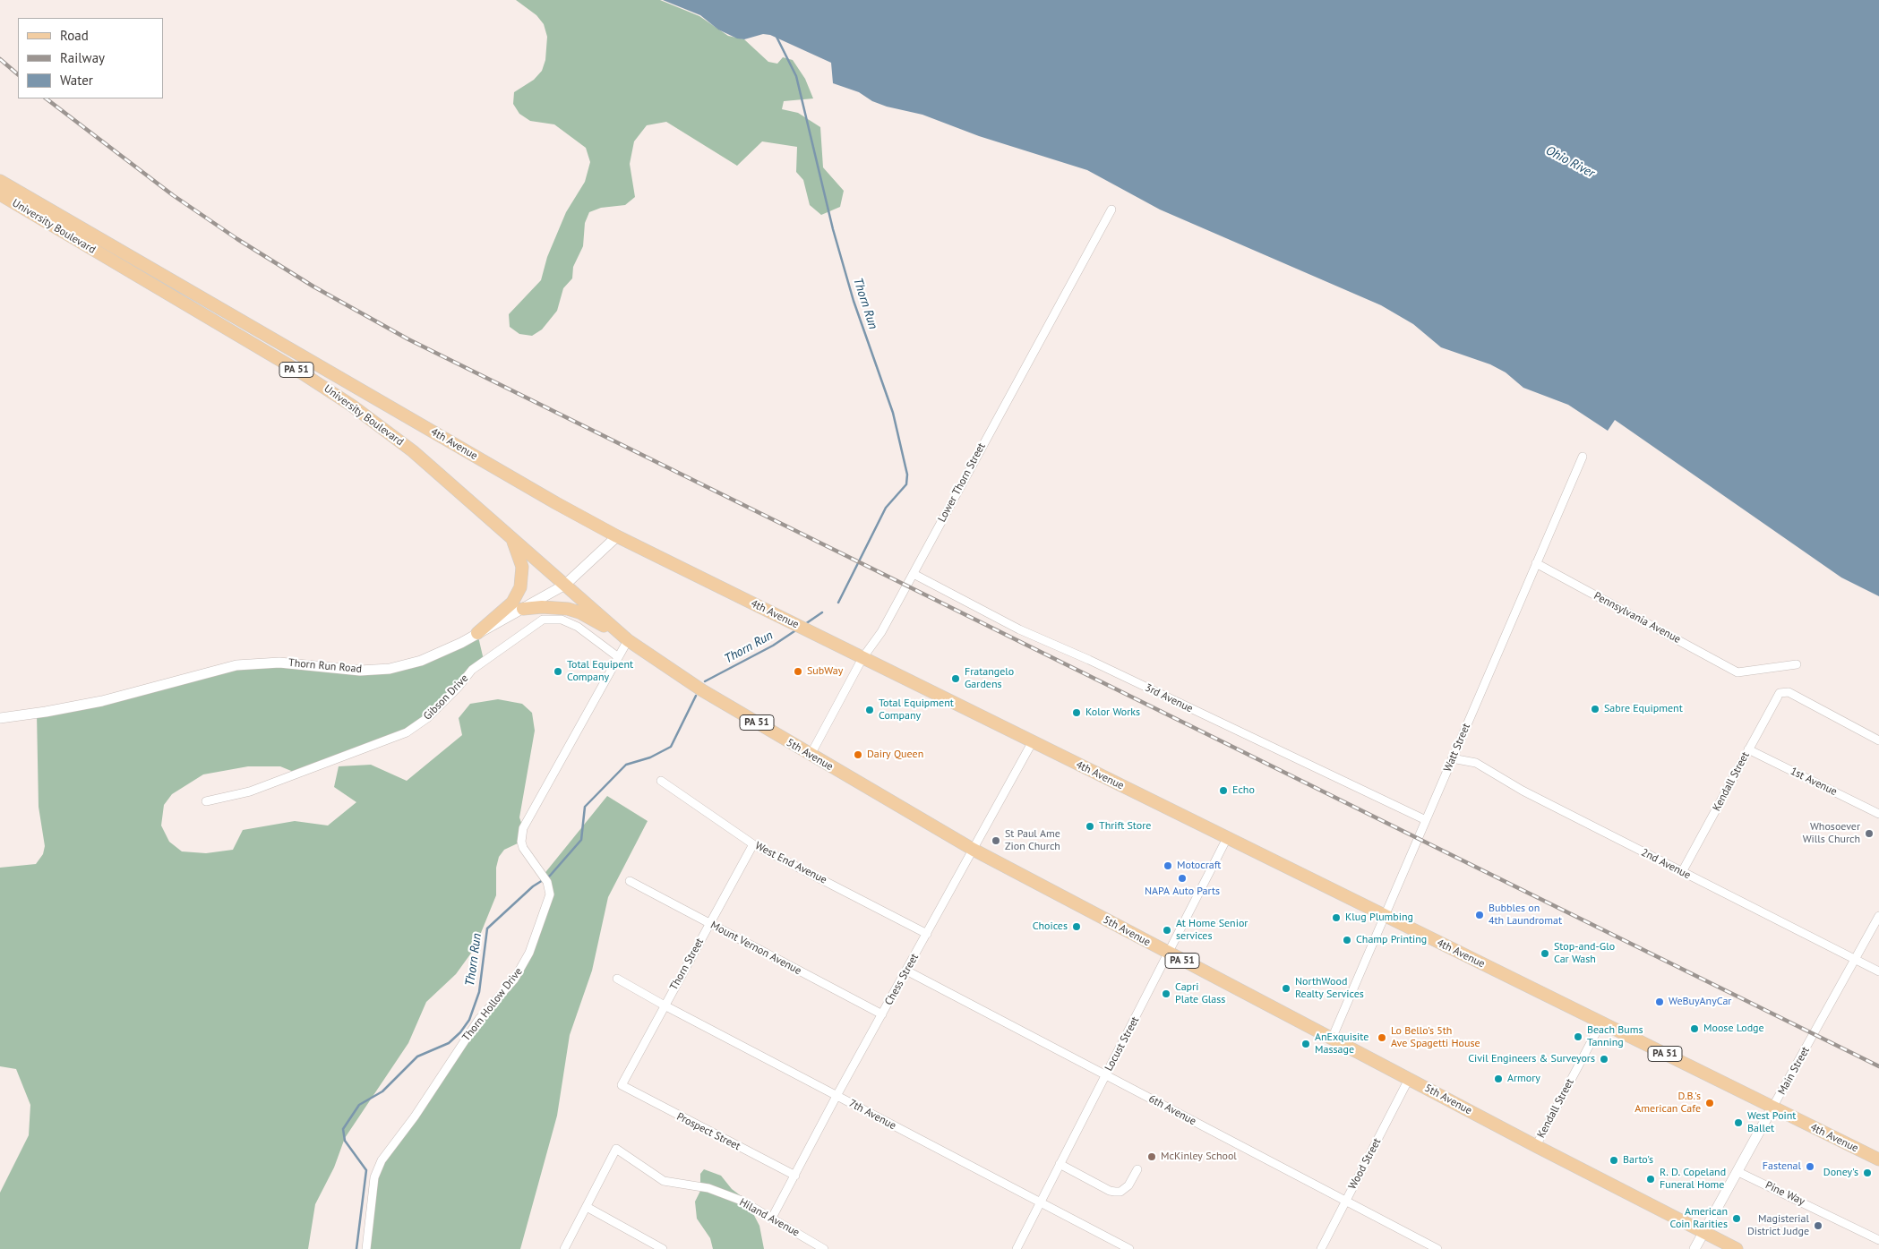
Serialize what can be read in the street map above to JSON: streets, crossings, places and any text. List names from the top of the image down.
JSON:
{
  "streets": {
    "main road": [
      "University Boulevard",
      "PA 51",
      "4th Avenue",
      "5th Avenue"
    ],
    "street": [
      "Lower Thorn Street",
      "Pennsylvania Avenue",
      "Thorn Run Road",
      "Gibson Drive",
      "3rd Avenue",
      "Watt Street",
      "Kendall Street",
      "1st Avenue",
      "West End Avenue",
      "2nd Avenue",
      "Mount Vernon Avenue",
      "Thorn Street",
      "Chess Street",
      "Thorn Hollow Drive",
      "Locust Street",
      "Main Street",
      "6th Avenue",
      "7th Avenue",
      "Prospect Street",
      "Wood Street",
      "Pine Way",
      "Hiland Avenue"
    ]
  },
  "crossings": [
    ["University Boulevard", "4th Avenue"],
    ["University Boulevard", "Thorn Run Road"],
    ["University Boulevard", "5th Avenue"],
    ["4th Avenue", "Lower Thorn Street"],
    ["4th Avenue", "Thorn Run Road"],
    ["4th Avenue", "Watt Street"],
    ["4th Avenue", "Kendall Street"],
    ["4th Avenue", "Chess Street"],
    ["4th Avenue", "Locust Street"],
    ["4th Avenue", "Main Street"],
    ["Lower Thorn Street", "3rd Avenue"],
    ["Lower Thorn Street", "5th Avenue"],
    ["Pennsylvania Avenue", "Watt Street"],
    ["Thorn Run Road", "5th Avenue"],
    ["Gibson Drive", "Thorn Hollow Drive"],
    ["3rd Avenue", "Watt Street"],
    ["Watt Street", "5th Avenue"],
    ["Watt Street", "2nd Avenue"],
    ["5th Avenue", "Kendall Street"],
    ["5th Avenue", "Chess Street"],
    ["5th Avenue", "Thorn Hollow Drive"],
    ["5th Avenue", "Locust Street"],
    ["5th Avenue", "Main Street"],
    ["5th Avenue", "Wood Street"],
    ["Kendall Street", "1st Avenue"],
    ["Kendall Street", "2nd Avenue"],
    ["West End Avenue", "Thorn Street"],
    ["West End Avenue", "Chess Street"],
    ["2nd Avenue", "Main Street"],
    ["Mount Vernon Avenue", "Thorn Street"],
    ["Mount Vernon Avenue", "Chess Street"],
    ["Thorn Street", "7th Avenue"],
    ["Thorn Street", "Prospect Street"],
    ["Chess Street", "6th Avenue"],
    ["Chess Street", "7th Avenue"],
    ["Chess Street", "Prospect Street"],
    ["Chess Street", "Hiland Avenue"],
    ["Locust Street", "6th Avenue"],
    ["Locust Street", "7th Avenue"],
    ["Main Street", "Pine Way"],
    ["6th Avenue", "Wood Street"]
  ],
  "water": ["Ohio River", "Thorn Run"],
  "places": [
    "Total Equipent Company",
    "SubWay",
    "Fratangelo Gardens",
    "Sabre Equipment",
    "Total Equipment Company",
    "Kolor Works",
    "Dairy Queen",
    "Echo",
    "Thrift Store",
    "Whosoever Wills Church",
    "St Paul Ame Zion Church",
    "Motocraft",
    "NAPA Auto Parts",
    "Bubbles on 4th Laundromat",
    "Klug Plumbing",
    "Choices",
    "At Home Senior services",
    "Champ Printing",
    "Stop-and-Glo Car Wash",
    "NorthWood Realty Services",
    "Capri Plate Glass",
    "WeBuyAnyCar",
    "Moose Lodge",
    "Beach Bums Tanning",
    "Lo Bello's 5th Ave Spagetti House",
    "AnExquisite Massage",
    "Civil Engineers & Surveyors",
    "Armory",
    "D.B.'s American Cafe",
    "West Point Ballet",
    "McKinley School",
    "Barto's",
    "Fastenal",
    "Doney's",
    "R. D. Copeland Funeral Home",
    "American Coin Rarities",
    "Magisterial District Judge"
  ],
  "legend": ["Road", "Railway", "Water"]
}
